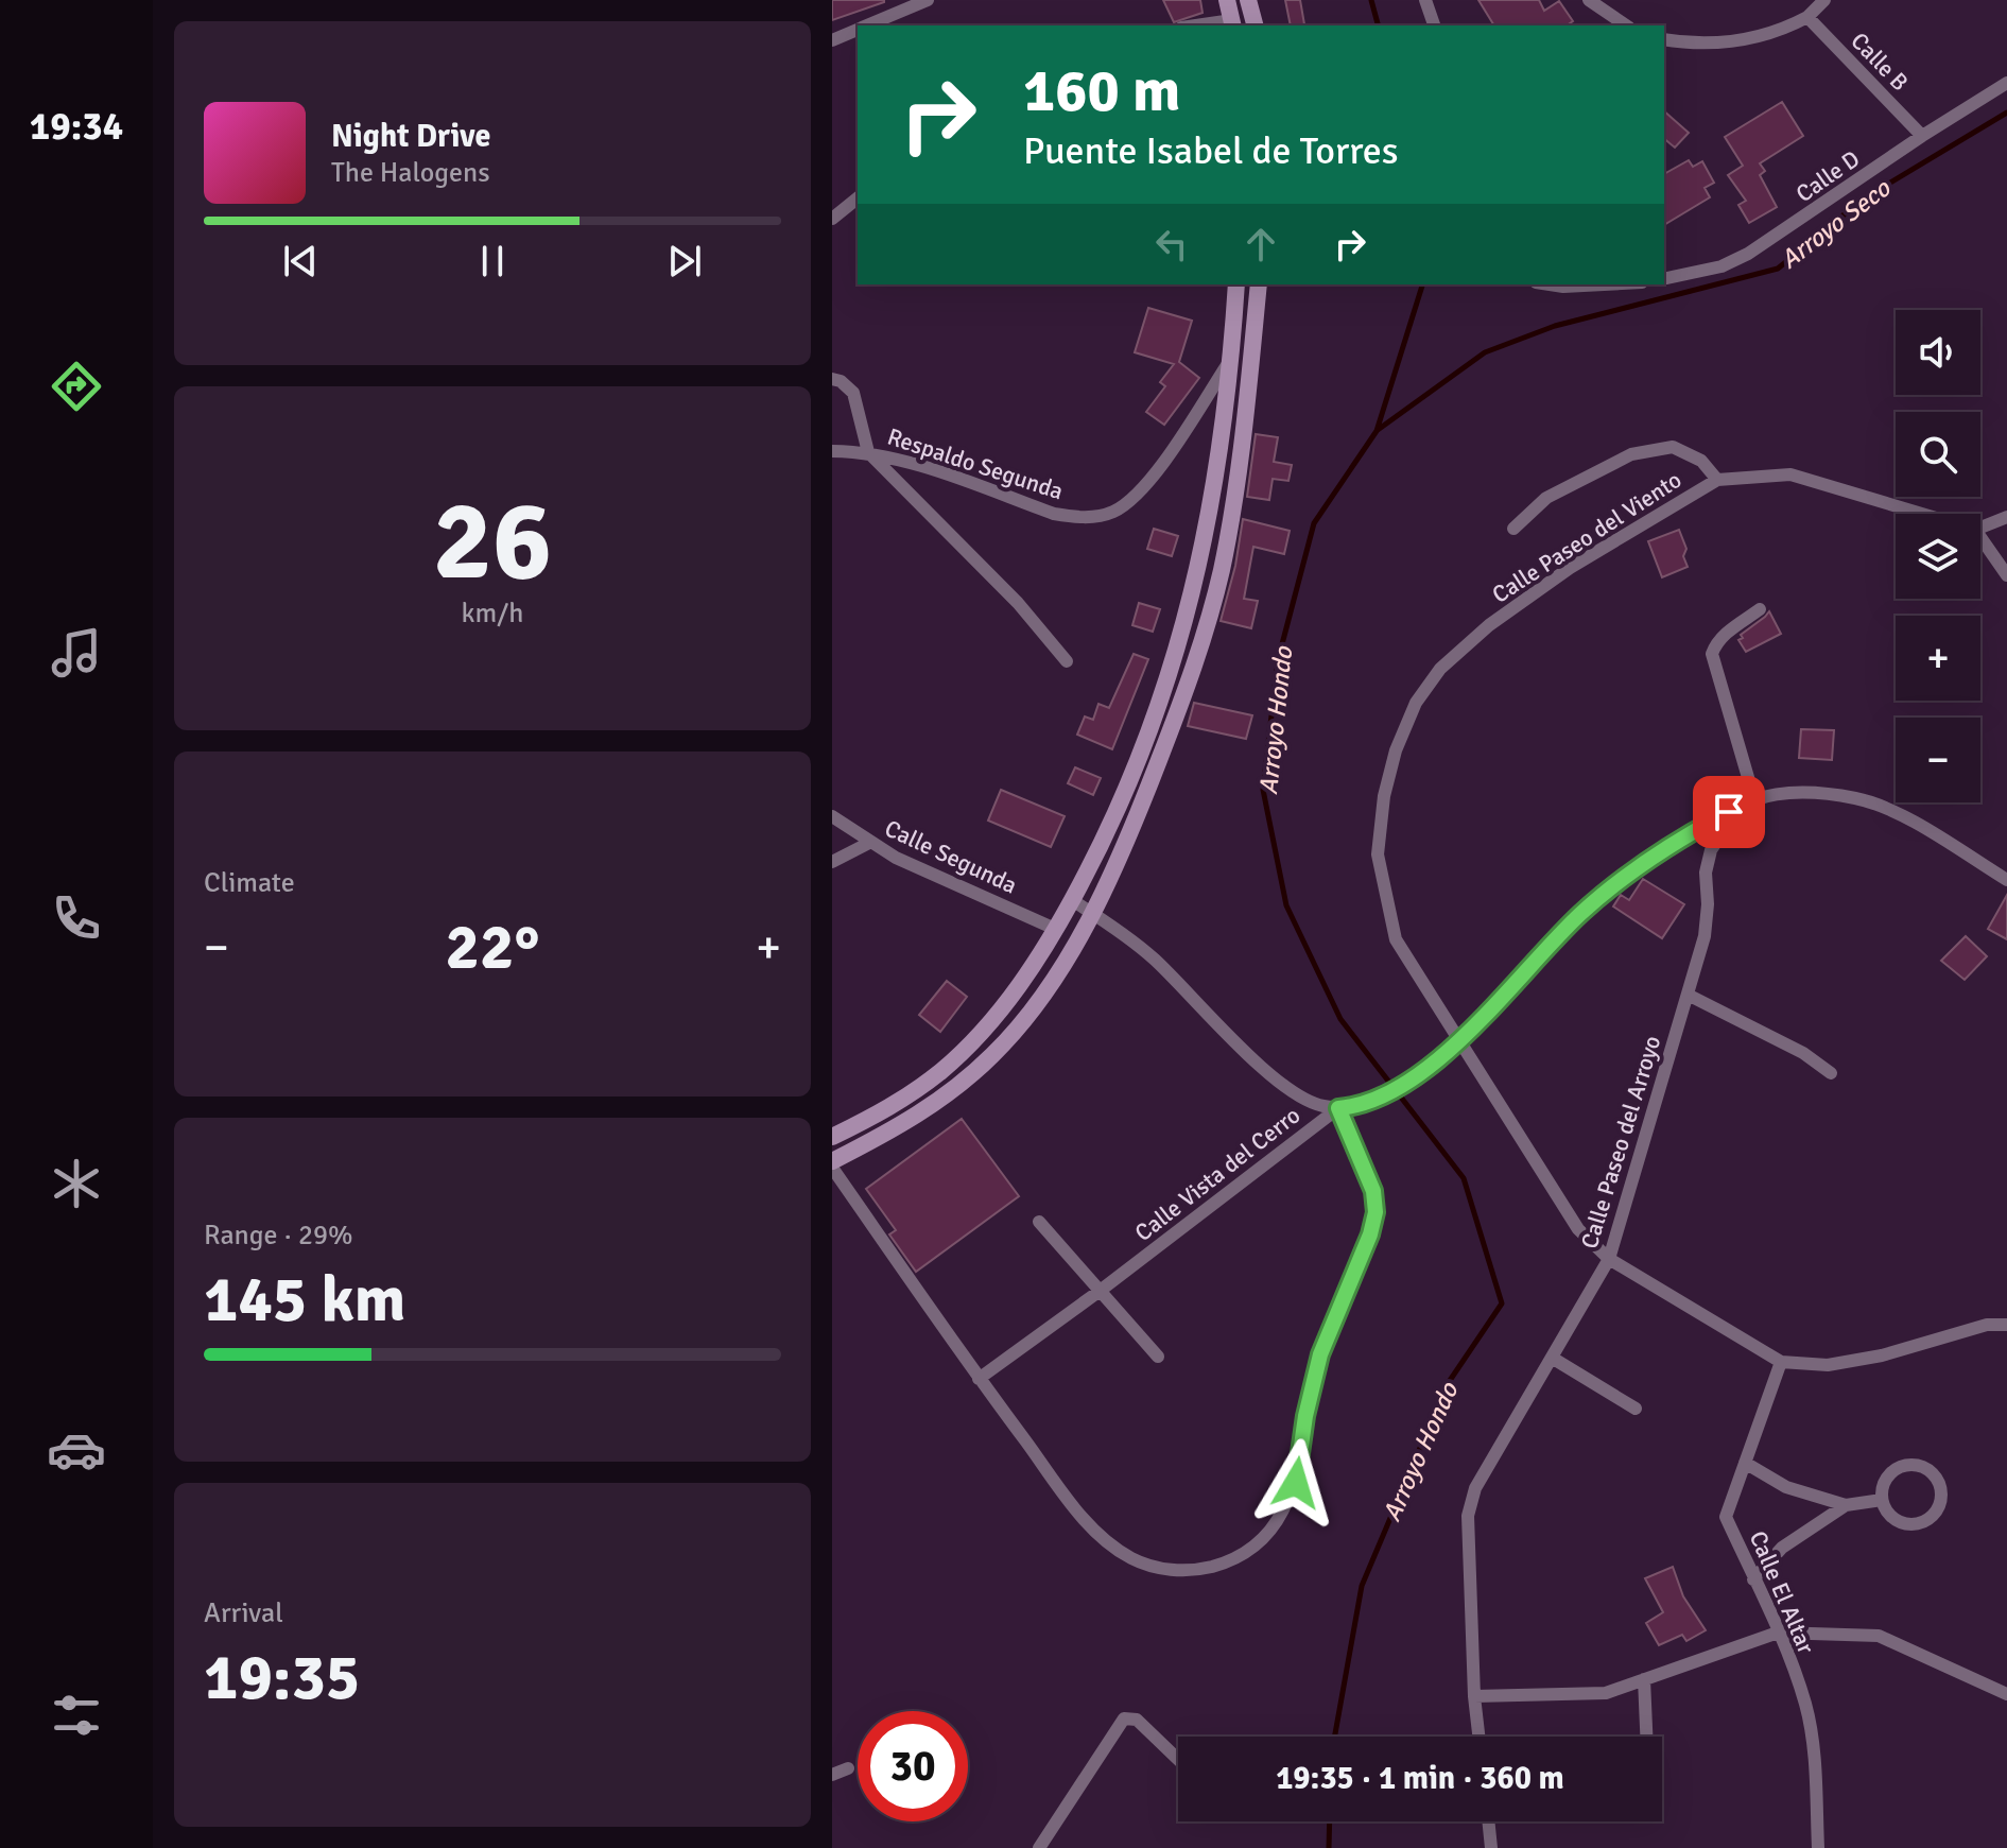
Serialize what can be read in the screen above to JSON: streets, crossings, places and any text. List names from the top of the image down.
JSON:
{
  "streets": {
    "street": [
      "Calle B",
      "Calle D",
      "Respaldo Segunda",
      "Calle Paseo del Viento",
      "Calle Segunda",
      "Calle Paseo del Arroyo",
      "Calle Vista del Cerro",
      "Calle El Altar"
    ]
  },
  "crossings": [
    ["Calle B", "Calle D"],
    ["Calle Paseo del Viento", "Calle Paseo del Arroyo"],
    ["Calle Paseo del Viento", "Calle El Altar"]
  ],
  "water": ["Arroyo Seco", "Arroyo Hondo"],
  "page": {
    "tabs": "19:34",
    "turn": ["160 m", "Puente Isabel de Torres"],
    "song": ["Night Drive", "The Halogens"],
    "map_buttons": ["+", "−"],
    "tile": [
      ["26", "km/h"],
      "Climate",
      ["Range · 29%", "145 km"],
      ["Arrival", "19:35"]
    ],
    "heat": ["−", "22°", "+"],
    "limit": "30",
    "trip": "19:35 · 1 min · 360 m"
  }
}
